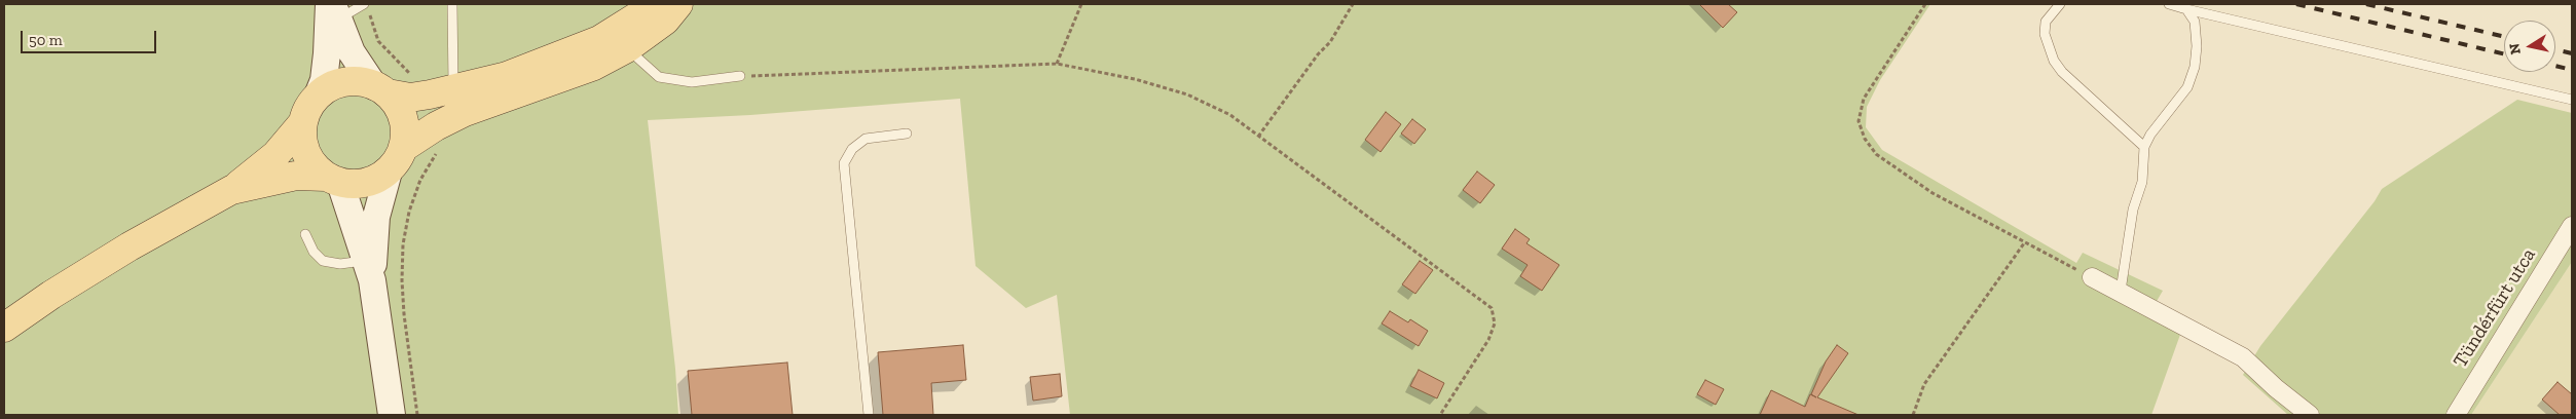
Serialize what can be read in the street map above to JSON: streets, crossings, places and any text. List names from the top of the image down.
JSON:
{
  "streets": {
    "street": ["Tündérfürt utca"]
  },
  "scale_bar": "50 m",
  "north": "left"
}
